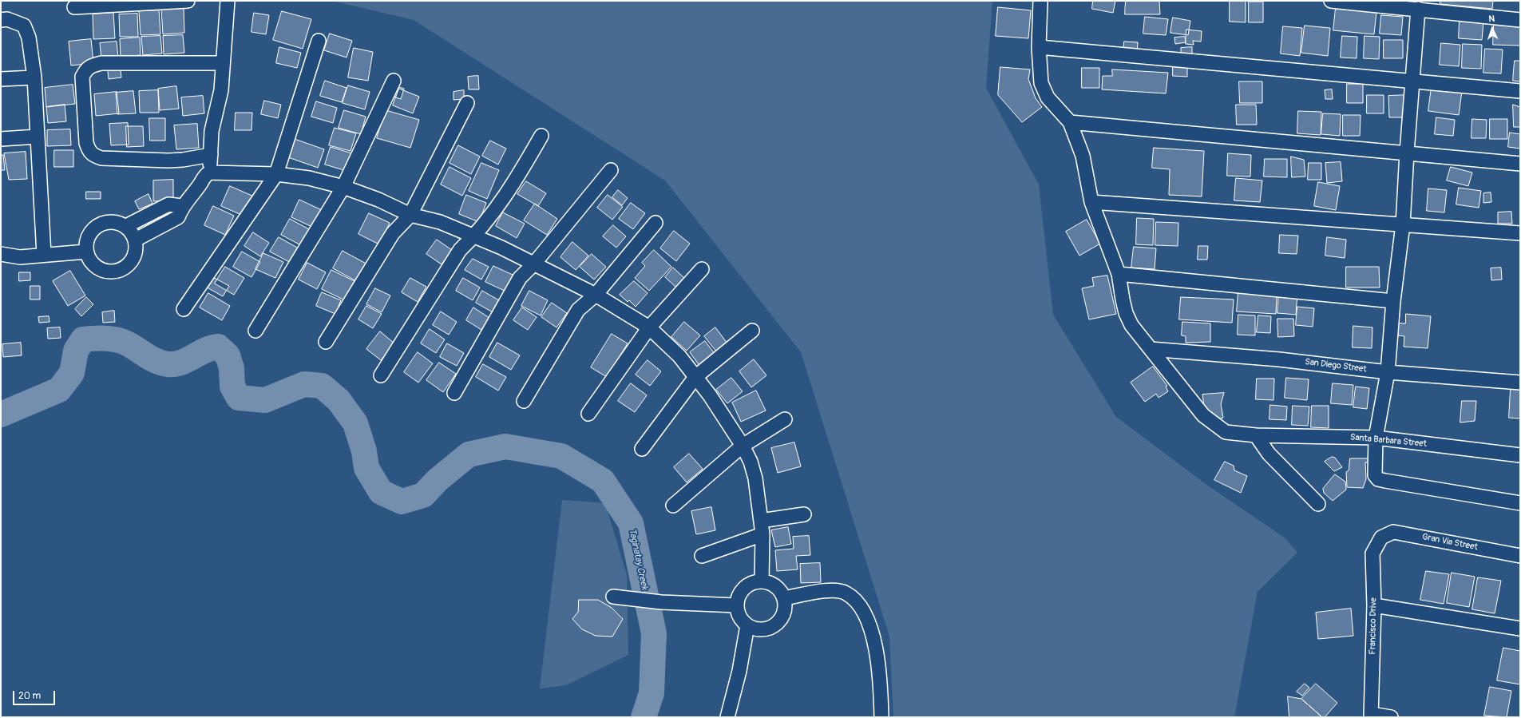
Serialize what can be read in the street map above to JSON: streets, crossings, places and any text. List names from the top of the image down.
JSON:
{
  "streets": {
    "street": [
      "San Diego Street",
      "Santa Barbara Street",
      "Gran Via Street",
      "Francisco Drive"
    ]
  },
  "crossings": [
    ["San Diego Street", "Santa Barbara Street"],
    ["Gran Via Street", "Francisco Drive"]
  ],
  "water": ["Taginatay Creek"],
  "scale_bar": "20 m",
  "north": "top"
}
